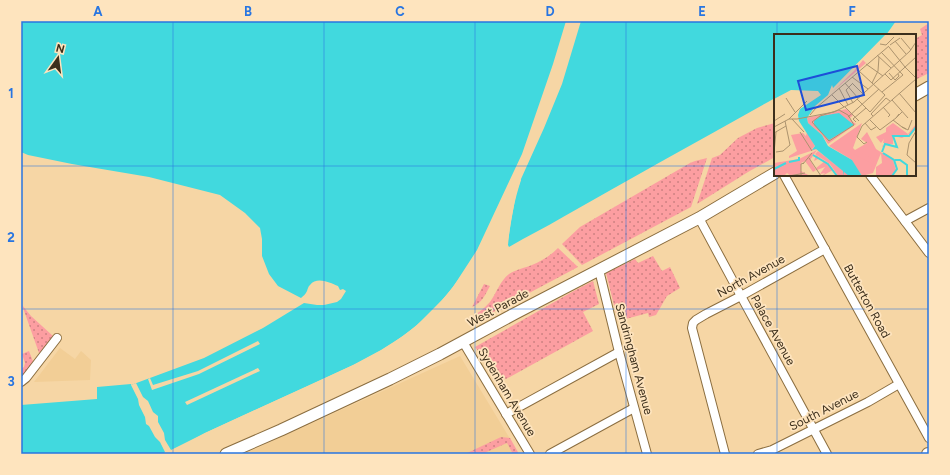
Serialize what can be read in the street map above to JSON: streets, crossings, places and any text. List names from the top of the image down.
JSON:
{
  "streets": {
    "main road": ["West Parade"],
    "street": [
      "North Avenue",
      "Butterton Road",
      "Palace Avenue",
      "Sandringham Avenue",
      "Sydenham Avenue",
      "South Avenue"
    ]
  },
  "crossings": [
    ["North Avenue", "Butterton Road"],
    ["North Avenue", "Palace Avenue"],
    ["Butterton Road", "South Avenue"],
    ["West Parade", "Palace Avenue"],
    ["West Parade", "Sandringham Avenue"],
    ["West Parade", "Sydenham Avenue"],
    ["Palace Avenue", "South Avenue"]
  ],
  "north": "top",
  "grid": {
    "columns": [
      "A",
      "B",
      "C",
      "D",
      "E",
      "F"
    ],
    "rows": ["1", "2", "3"]
  }
}
